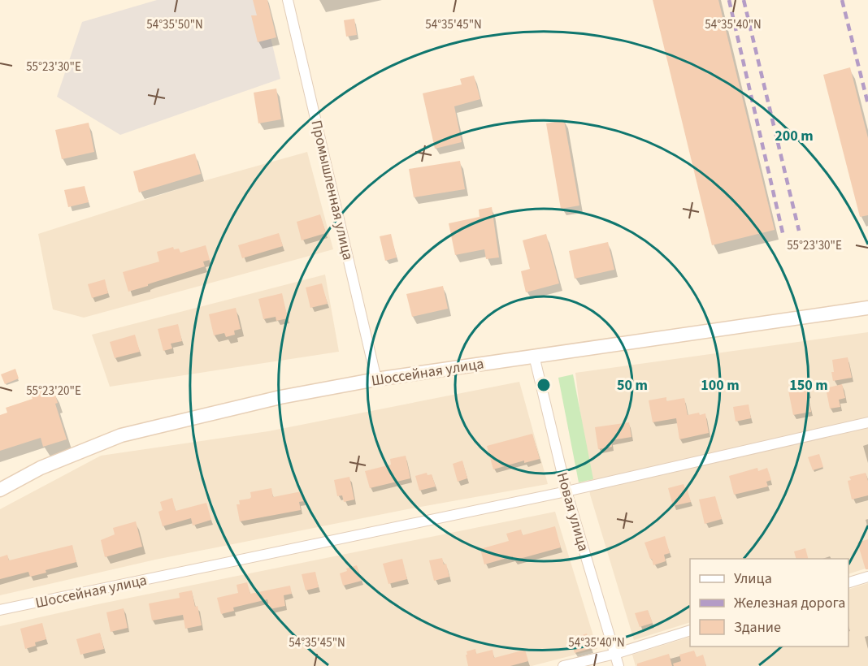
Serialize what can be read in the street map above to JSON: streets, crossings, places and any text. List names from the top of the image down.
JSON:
{
  "streets": {
    "main road": ["Шоссейная улица"],
    "street": ["Промышленная улица", "Новая улица"]
  },
  "crossings": [
    ["Промышленная улица", "Шоссейная улица"],
    ["Шоссейная улица", "Новая улица"]
  ],
  "legend": ["Улица", "Железная дорога", "Здание"],
  "coordinates": [
    "54°35'50\"N",
    "54°35'45\"N",
    "54°35'40\"N",
    "55°23'30\"E",
    "55°23'20\"E"
  ],
  "rings": [
    "200 m",
    "50 m",
    "100 m",
    "150 m"
  ]
}
